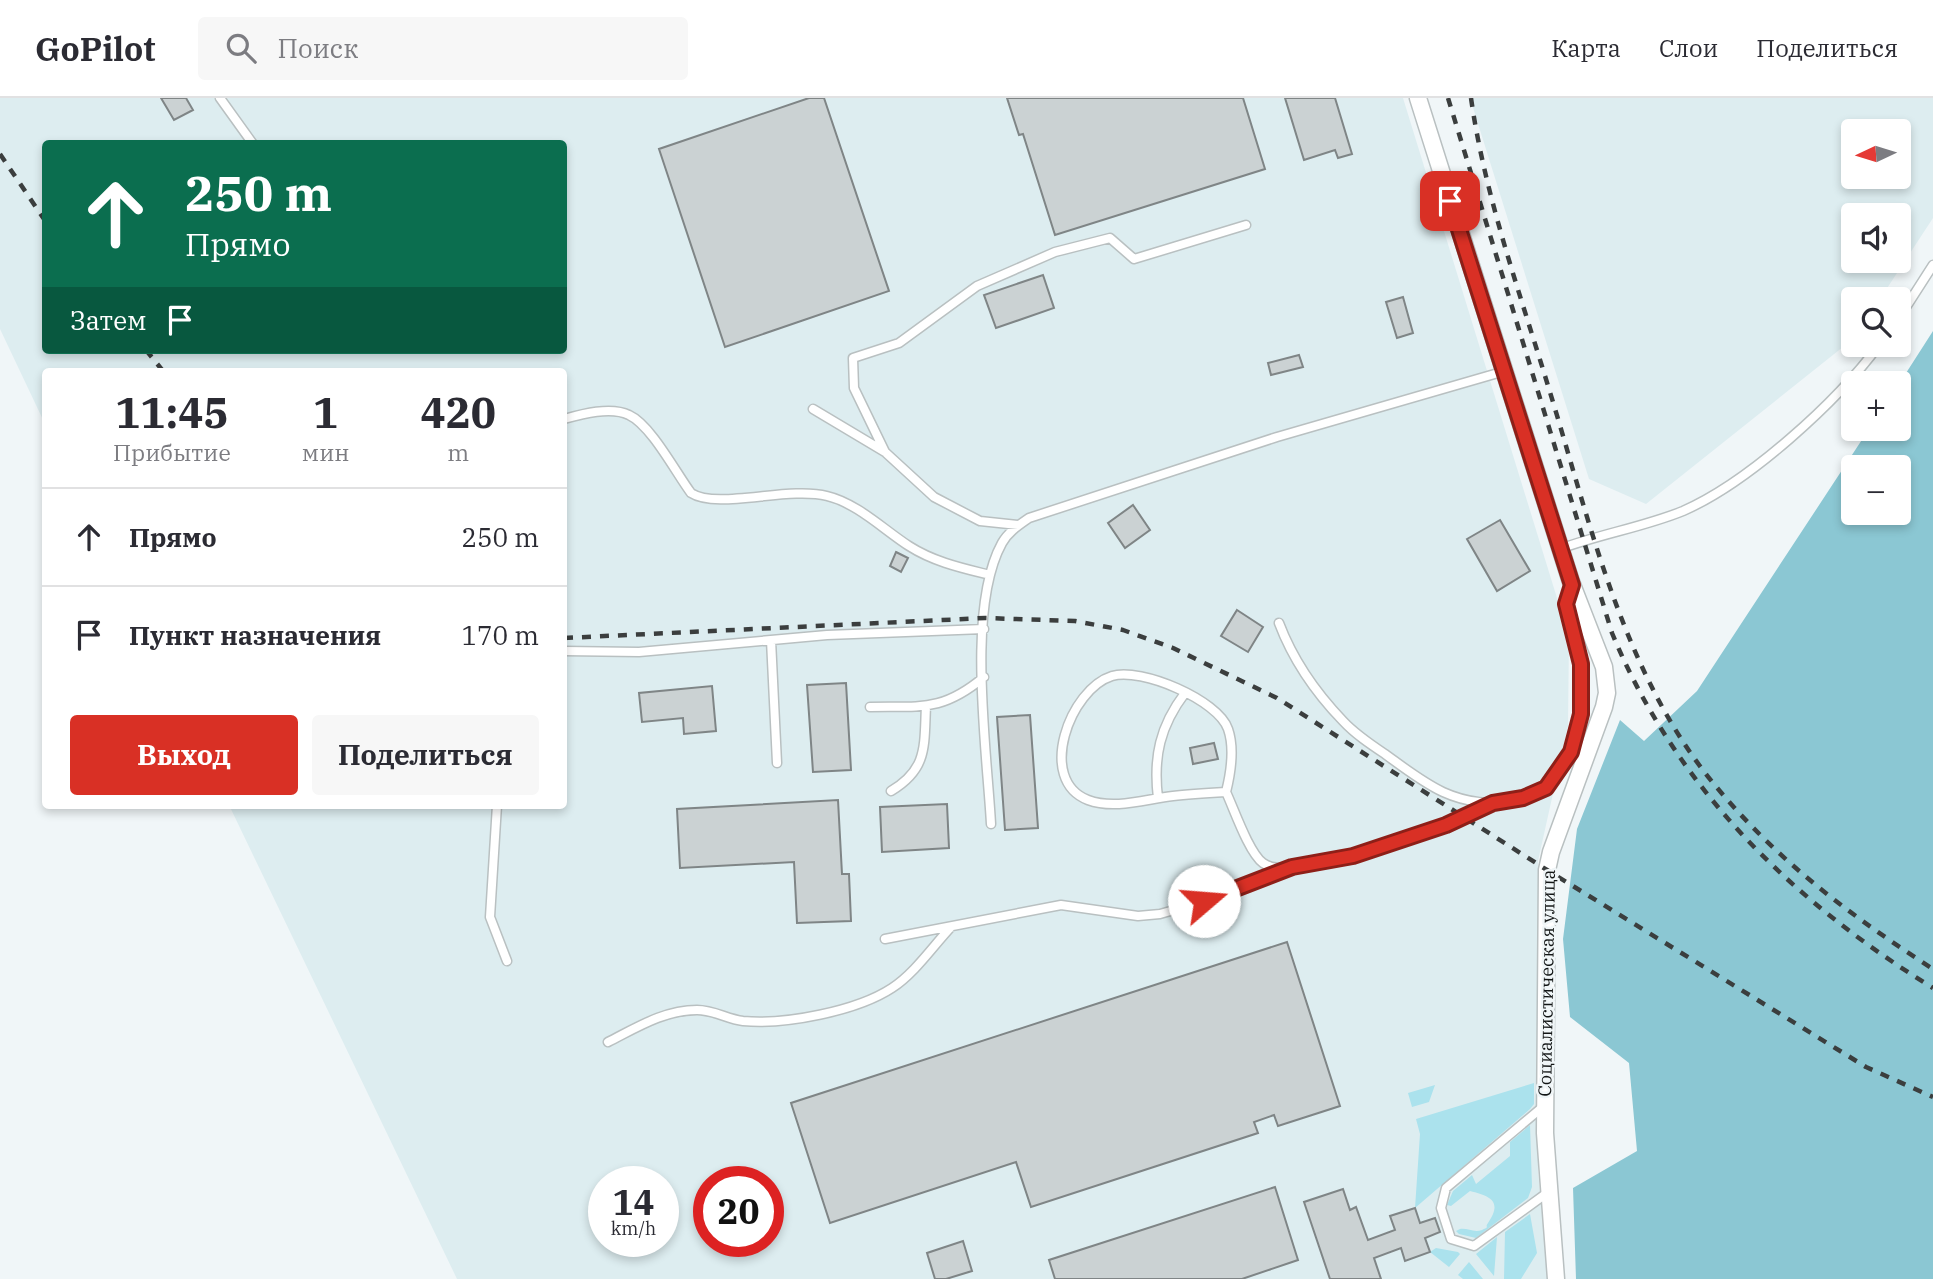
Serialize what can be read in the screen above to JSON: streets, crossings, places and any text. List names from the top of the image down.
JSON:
{
  "streets": {
    "street": ["Социалистическая улица"]
  },
  "north": "left",
  "page": {
    "header": "GoPilot",
    "search": "Поиск",
    "nav": ["Карта", "Слои", "Поделиться"],
    "map_buttons": ["+", "−"],
    "turn": ["250 m", "Прямо"],
    "then": "Затем",
    "eta": [
      "11:45",
      "Прибытие",
      "1",
      "мин",
      "420",
      "m"
    ],
    "list": [
      {
        "name": "Прямо",
        "value": "250 m"
      },
      {
        "name": "Пункт назначения",
        "value": "170 m"
      }
    ],
    "buttons": ["Выход", "Поделиться"],
    "speed": "14 km/h",
    "limit": "20"
  }
}
